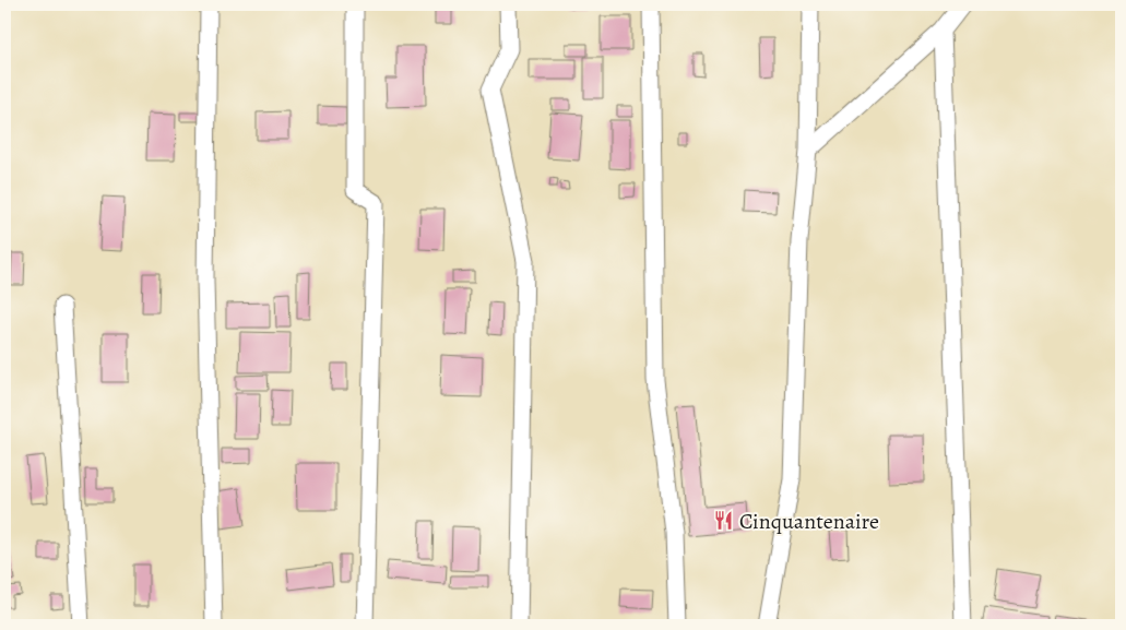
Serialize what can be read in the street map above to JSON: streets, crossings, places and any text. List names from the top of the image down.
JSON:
{
  "places": {
    "restaurant": ["Cinquantenaire"]
  }
}
